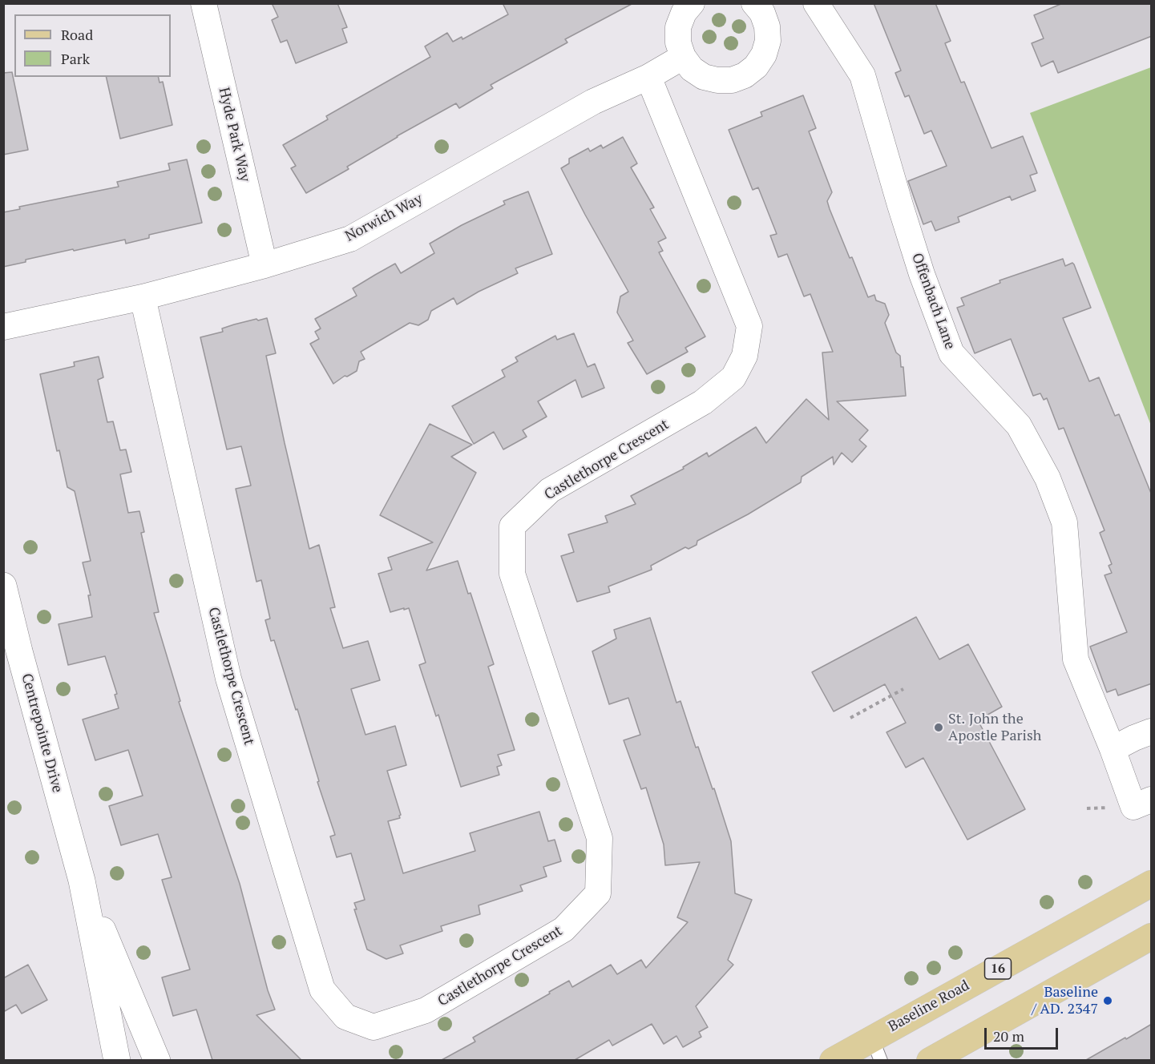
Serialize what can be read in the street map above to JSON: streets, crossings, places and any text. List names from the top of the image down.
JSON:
{
  "streets": {
    "main road": ["16", "Baseline Road"],
    "street": [
      "Hyde Park Way",
      "Norwich Way",
      "Offenbach Lane",
      "Castlethorpe Crescent",
      "Centrepointe Drive"
    ]
  },
  "crossings": [
    ["Hyde Park Way", "Norwich Way"],
    ["Norwich Way", "Castlethorpe Crescent"]
  ],
  "places": ["St. John the Apostle Parish", "Baseline / AD. 2347"],
  "legend": ["Road", "Park"],
  "scale_bar": "20 m"
}
